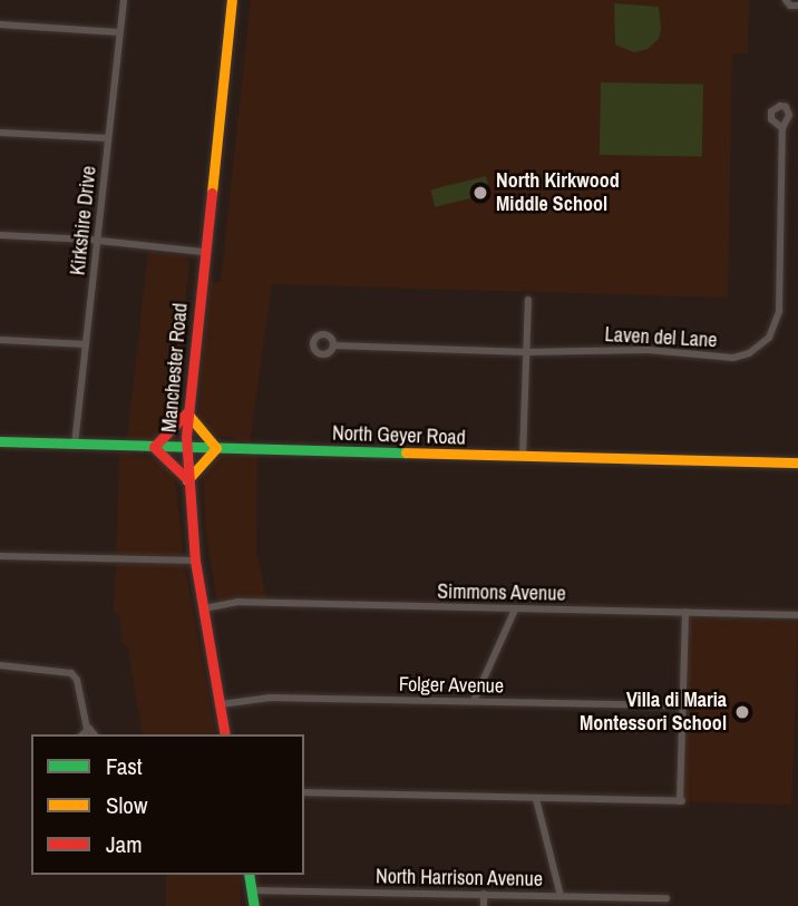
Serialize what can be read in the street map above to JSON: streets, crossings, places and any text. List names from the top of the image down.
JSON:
{
  "streets": {
    "main road": ["Manchester Road", "North Geyer Road"],
    "street": [
      "Kirkshire Drive",
      "Laven del Lane",
      "Simmons Avenue",
      "Folger Avenue",
      "North Harrison Avenue"
    ]
  },
  "crossings": [
    ["Kirkshire Drive", "North Geyer Road"],
    ["Manchester Road", "North Geyer Road"],
    ["Manchester Road", "Simmons Avenue"],
    ["Manchester Road", "Folger Avenue"]
  ],
  "places": ["North Kirkwood Middle School", "Villa di Maria Montessori School"],
  "legend": ["Fast", "Slow", "Jam"]
}
